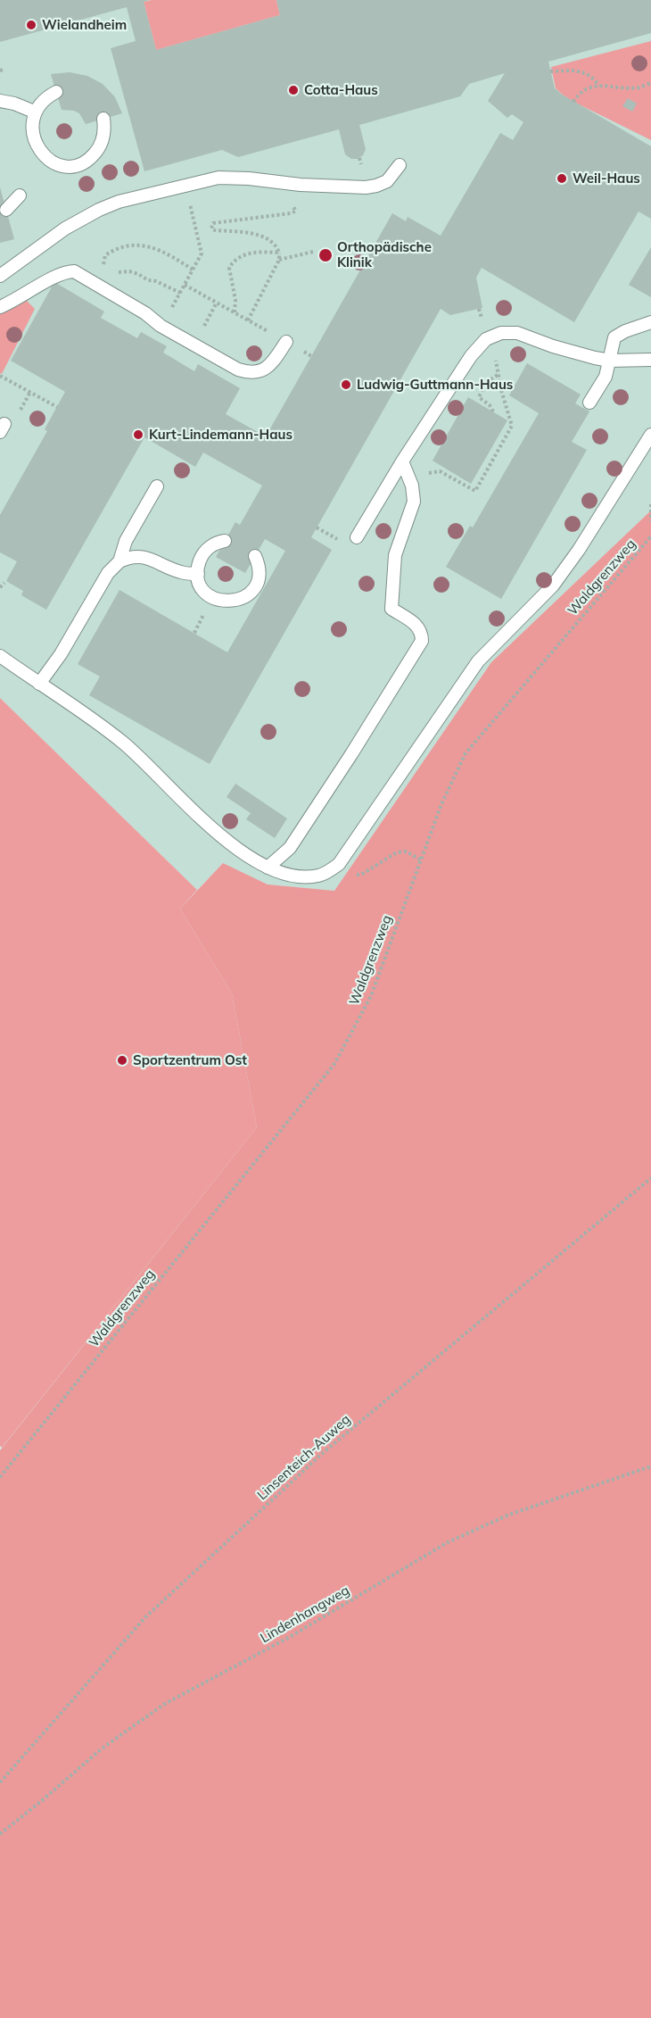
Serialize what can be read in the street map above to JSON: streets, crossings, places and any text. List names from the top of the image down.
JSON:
{
  "streets": {
    "path": ["Waldgrenzweg", "Linsenteich-Auweg", "Lindenhangweg"]
  },
  "places": [
    "Wielandheim",
    "Cotta-Haus",
    "Weil-Haus",
    "Orthopädische Klinik",
    "Ludwig-Guttmann-Haus",
    "Kurt-Lindemann-Haus",
    "Sportzentrum Ost"
  ]
}
